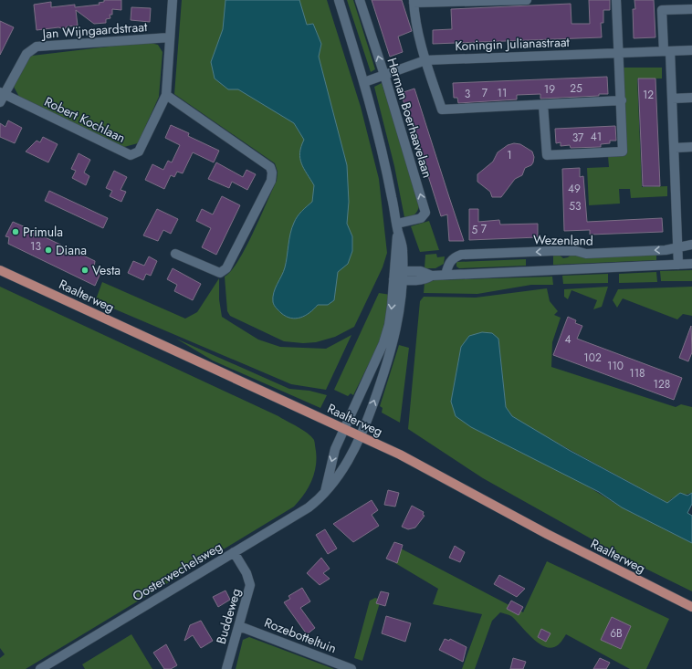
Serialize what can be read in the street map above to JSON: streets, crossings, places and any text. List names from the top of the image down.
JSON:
{
  "streets": {
    "main road": ["Raalterweg"],
    "street": [
      "Jan Wijngaardstraat",
      "Koningin Julianastraat",
      "Herman Boerhaavelaan",
      "Robert Kochlaan",
      "Wezenland",
      "Oosterwechelsweg",
      "Buddeweg",
      "Rozebotteltuin"
    ]
  },
  "crossings": [
    ["Jan Wijngaardstraat", "Robert Kochlaan"],
    ["Koningin Julianastraat", "Herman Boerhaavelaan"],
    ["Raalterweg", "Oosterwechelsweg"],
    ["Oosterwechelsweg", "Buddeweg"],
    ["Buddeweg", "Rozebotteltuin"]
  ],
  "places": ["Primula", "Diana", "Vesta"],
  "house_numbers": [
    "25",
    "19",
    "7",
    "11",
    "3",
    "12",
    "41",
    "37",
    "1",
    "49",
    "53",
    "7",
    "5",
    "13",
    "4",
    "102",
    "110",
    "118",
    "128",
    "6B"
  ]
}
